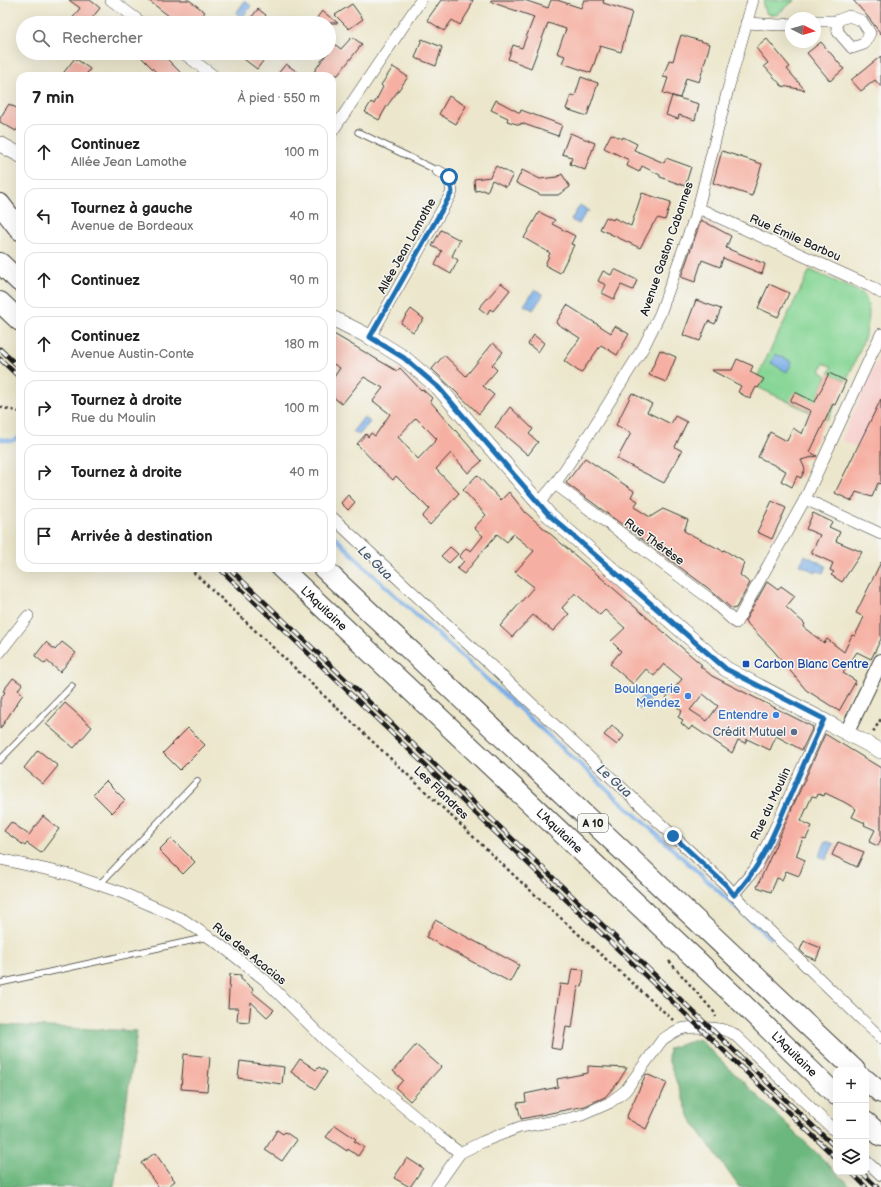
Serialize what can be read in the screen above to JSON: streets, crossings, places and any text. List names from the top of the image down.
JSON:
{
  "streets": {
    "highway": ["L'Aquitaine", "A 10"],
    "street": [
      "Rue Émile Barbou",
      "Allée Jean Lamothe",
      "Avenue Gaston Cabannes",
      "Rue Thérèse",
      "Rue du Moulin",
      "Rue des Acacias"
    ],
    "path": ["Les Flandres"]
  },
  "crossings": [
    ["Rue Émile Barbou", "Avenue Gaston Cabannes"],
    ["Avenue Gaston Cabannes", "Rue Thérèse"]
  ],
  "water": ["Le Gua"],
  "places": {
    "transit": ["Carbon Blanc Centre"],
    "other": ["Boulangerie Mendez", "Entendre", "Crédit Mutuel"]
  },
  "north": "right",
  "page": {
    "search": "Rechercher",
    "heading": ["7 min", "À pied · 550 m"],
    "list": [
      ["Continuez", "Allée Jean Lamothe", "100 m"],
      ["Tournez à gauche", "Avenue de Bordeaux", "40 m"],
      ["Continuez", "90 m"],
      ["Continuez", "Avenue Austin-Conte", "180 m"],
      ["Tournez à droite", "Rue du Moulin", "100 m"],
      ["Tournez à droite", "40 m"],
      "Arrivée à destination"
    ],
    "map_buttons": ["+", "−"]
  }
}
